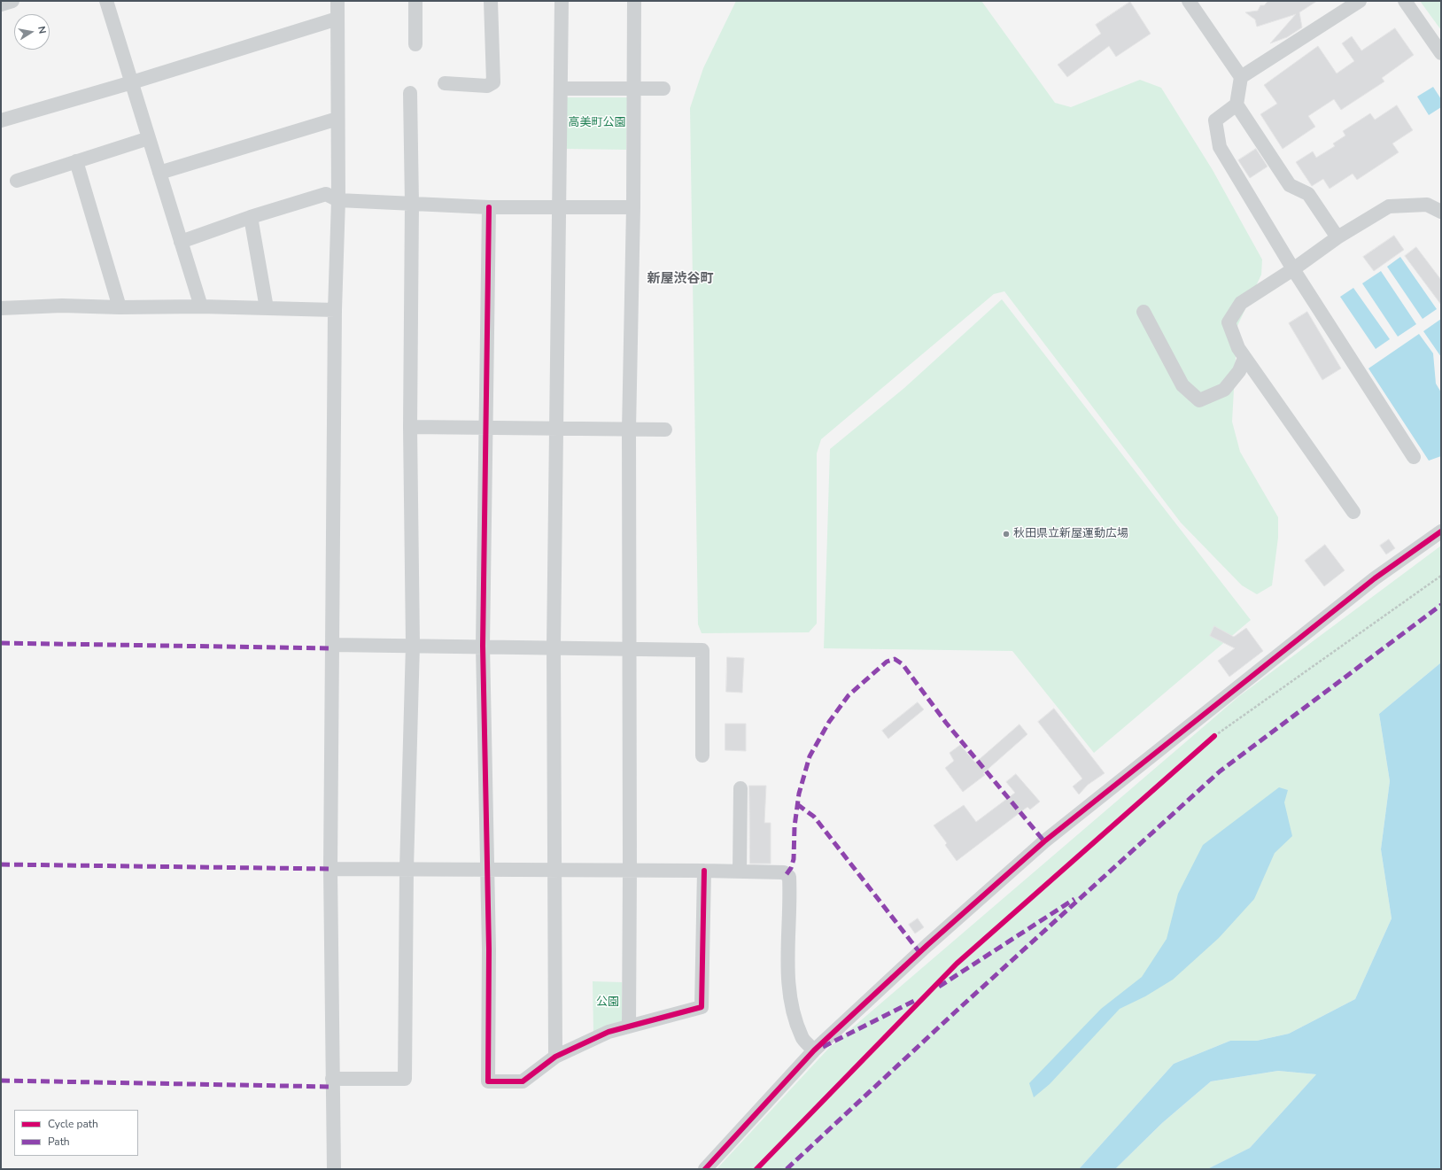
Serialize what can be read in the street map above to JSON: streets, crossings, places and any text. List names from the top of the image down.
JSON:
{
  "districts": ["新屋渋谷町"],
  "parks": ["高美町公園", "公園"],
  "places": ["秋田県立新屋運動広場"],
  "legend": ["Cycle path", "Path"],
  "north": "right"
}
